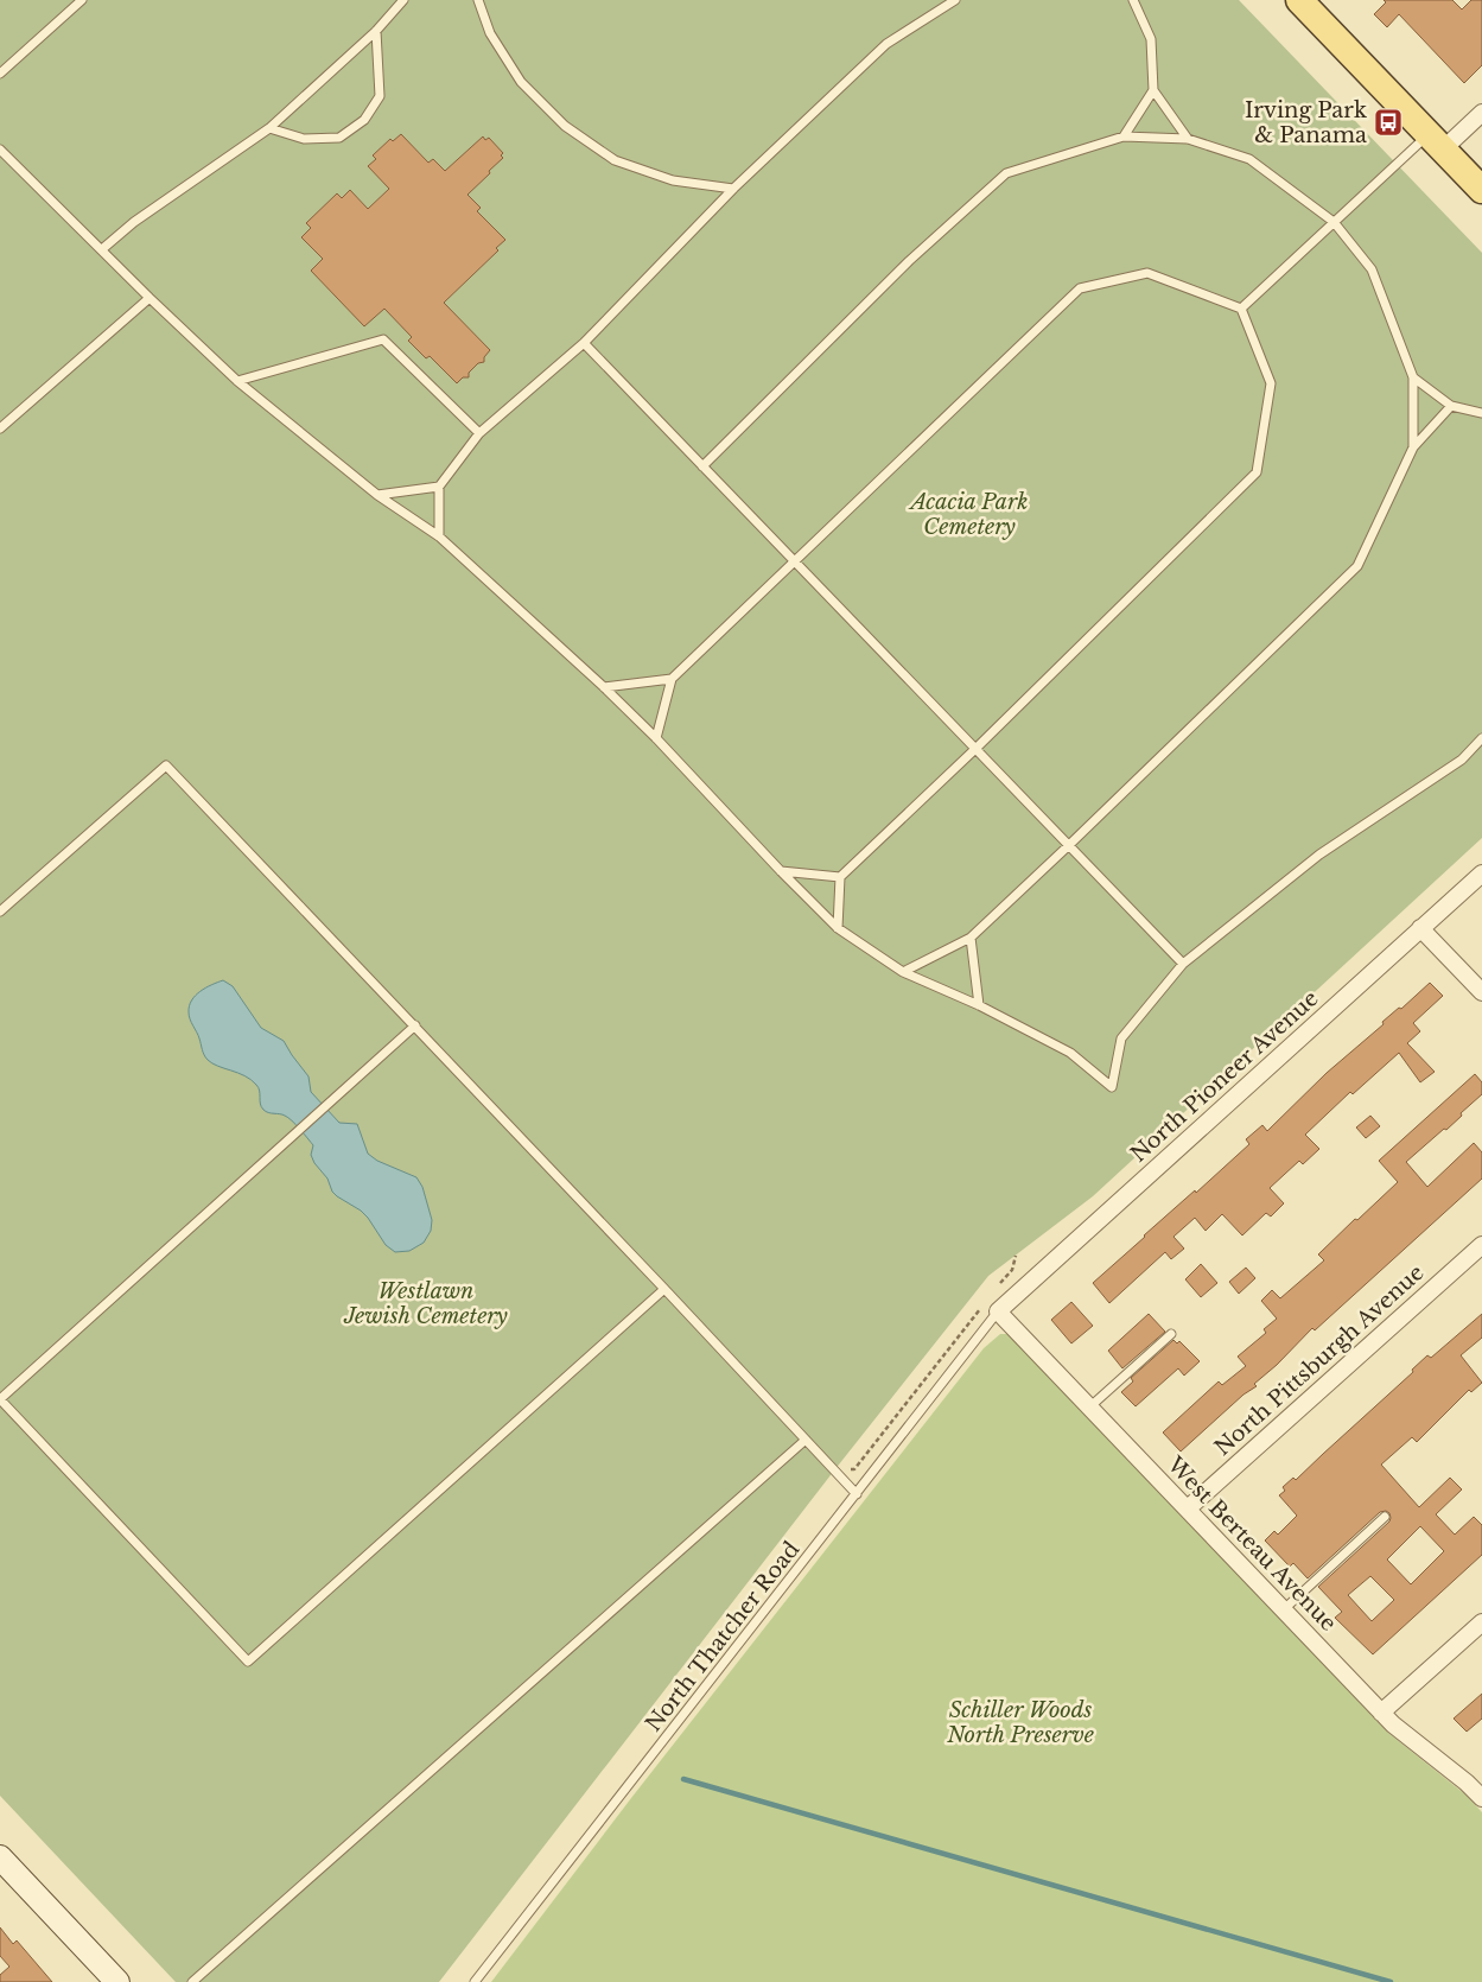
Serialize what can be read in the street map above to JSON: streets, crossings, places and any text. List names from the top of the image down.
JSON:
{
  "streets": {
    "street": ["North Pioneer Avenue", "North Pittsburgh Avenue", "West Berteau Avenue"],
    "lane": ["North Thatcher Road"]
  },
  "crossings": [
    ["North Pioneer Avenue", "West Berteau Avenue"],
    ["North Pioneer Avenue", "North Thatcher Road"],
    ["North Pittsburgh Avenue", "West Berteau Avenue"],
    ["West Berteau Avenue", "North Thatcher Road"]
  ],
  "parks": ["Acacia Park Cemetery", "Westlawn Jewish Cemetery", "Schiller Woods North Preserve"],
  "places": {
    "bus stop": ["Irving Park & Panama"]
  }
}
